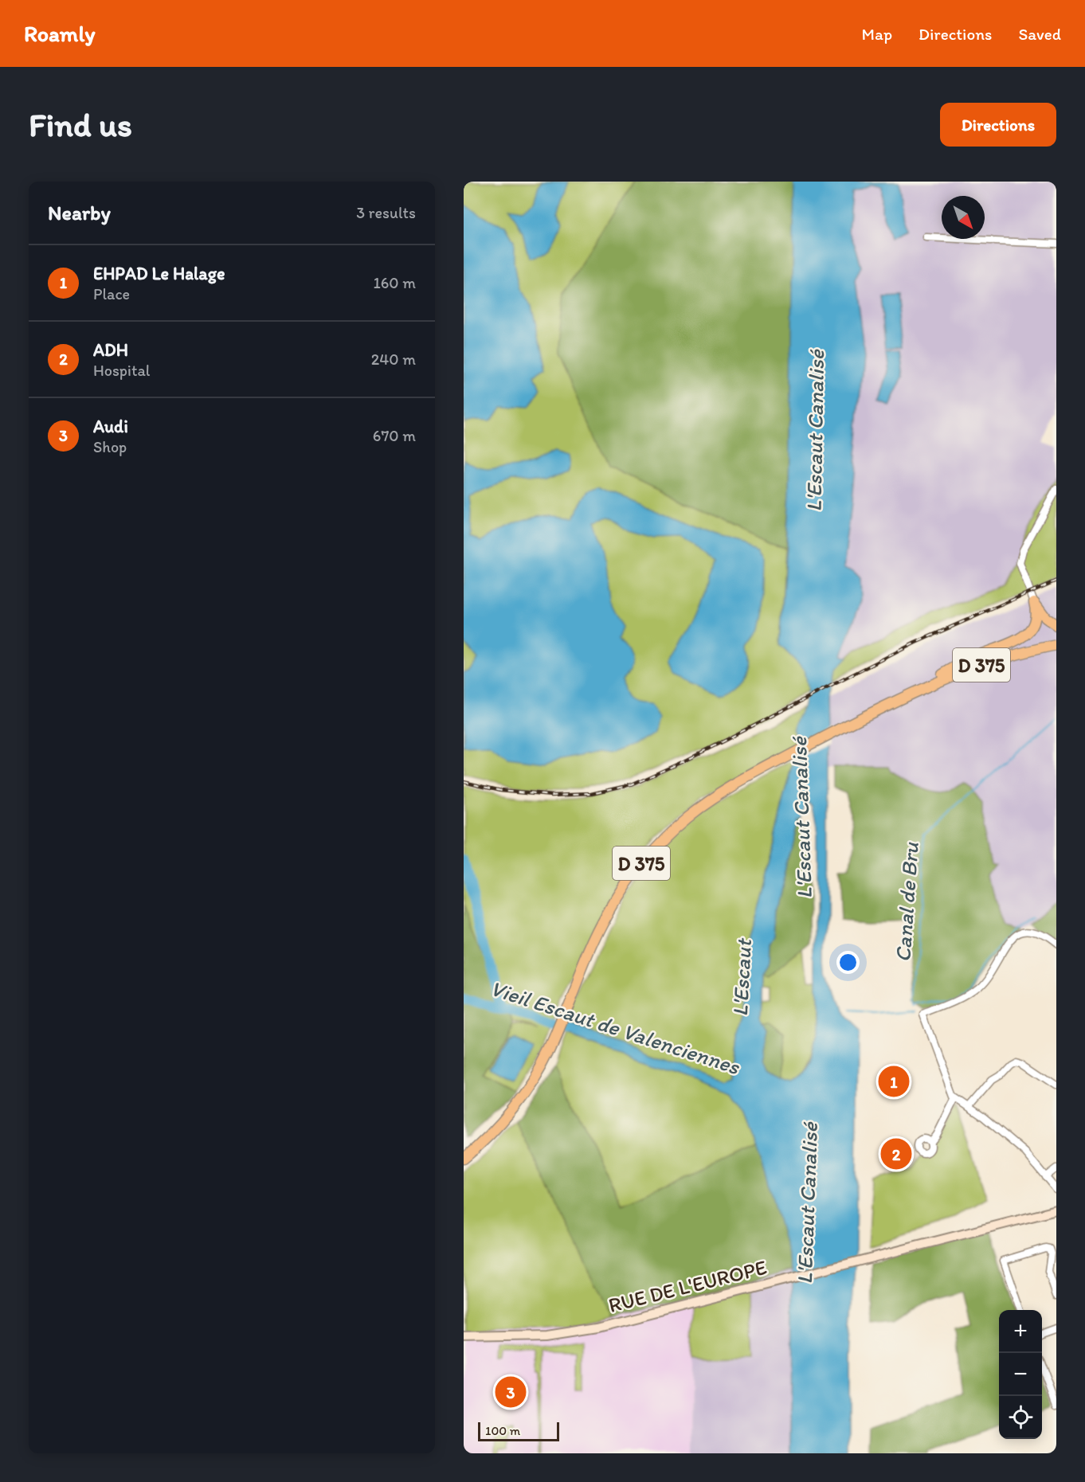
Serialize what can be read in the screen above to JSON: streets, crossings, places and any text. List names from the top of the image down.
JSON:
{
  "streets": {
    "main road": ["D 375"],
    "street": ["RUE DE L'EUROPE"]
  },
  "water": [
    "L'Escaut Canalisé",
    "Canal de Bru",
    "L'Escaut",
    "Vieil Escaut de Valenciennes"
  ],
  "scale_bar": "100 m",
  "north": "bottom right",
  "page": {
    "header": "Roamly",
    "nav": ["Map", "Directions", "Saved"],
    "buttons": "Directions",
    "title": "Find us",
    "heading": ["Nearby", "3 results"],
    "list": [
      {
        "mark": "1",
        "name": "EHPAD Le Halage",
        "note": "Place",
        "value": "160 m"
      },
      {
        "mark": "2",
        "name": "ADH",
        "note": "Hospital",
        "value": "240 m"
      },
      {
        "mark": "3",
        "name": "Audi",
        "note": "Shop",
        "value": "670 m"
      }
    ],
    "pins": ["1", "2", "3"],
    "map_buttons": ["+", "−"],
    "scale": "100 m"
  }
}
